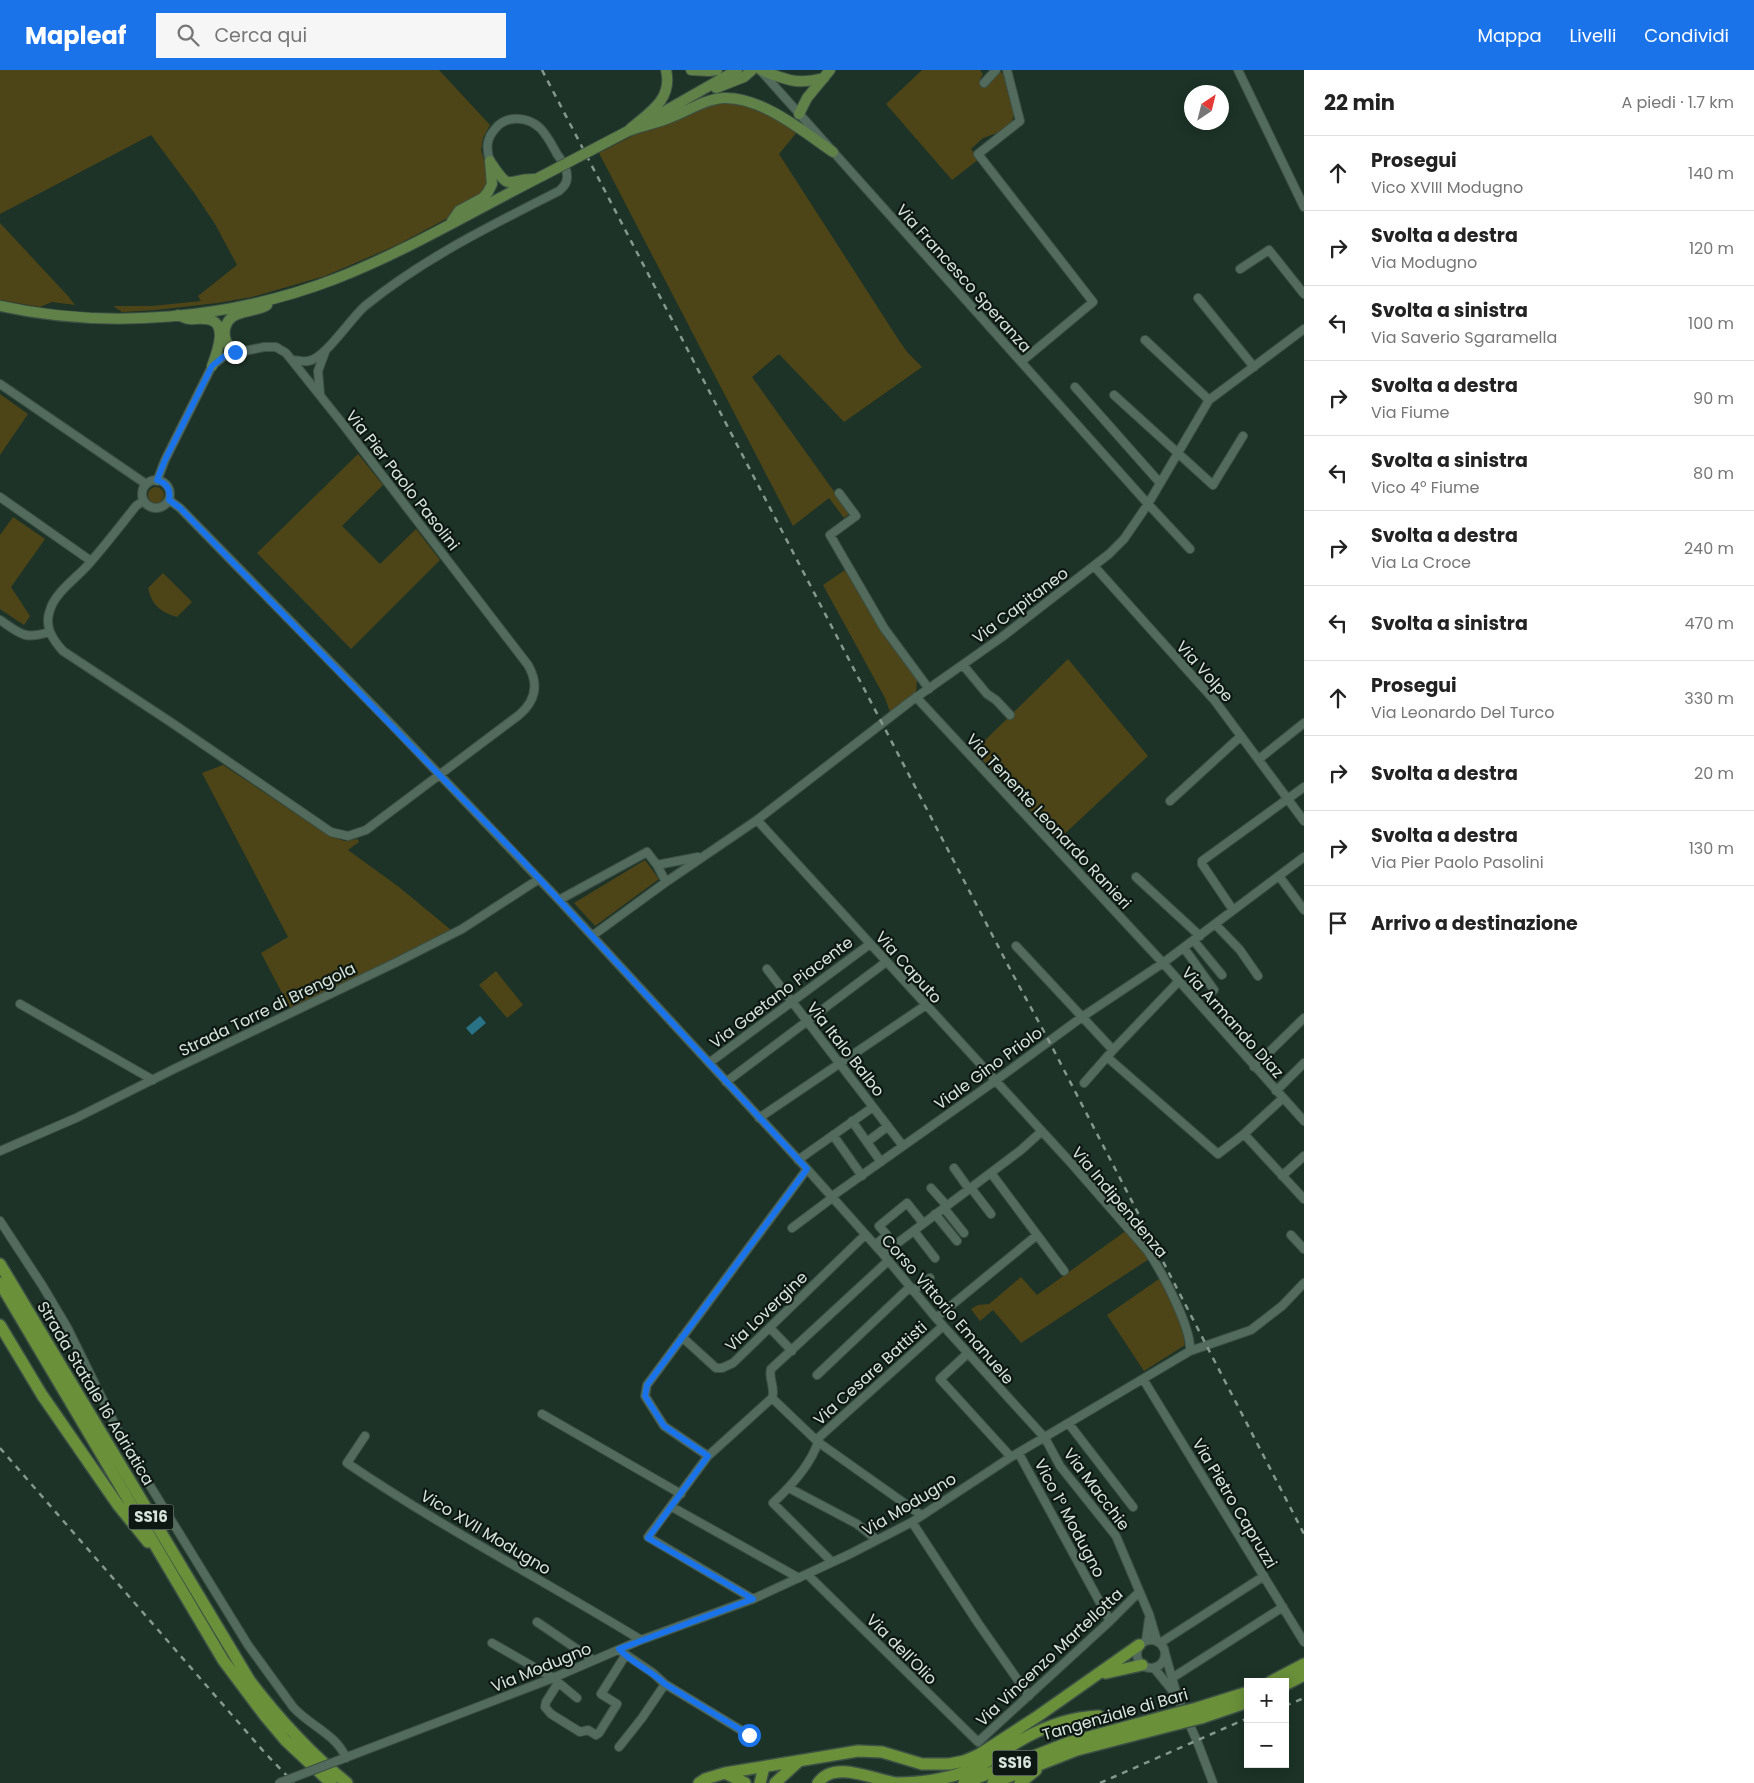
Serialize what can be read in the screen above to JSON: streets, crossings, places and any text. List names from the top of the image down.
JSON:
{
  "streets": {
    "highway": ["Strada Statale 16 Adriatica", "SS16", "Tangenziale di Bari"],
    "street": [
      "Via Francesco Speranza",
      "Via Pier Paolo Pasolini",
      "Via Capitaneo",
      "Via Volpe",
      "Via Tenente Leonardo Ranieri",
      "Via Caputo",
      "Via Gaetano Piacente",
      "Strada Torre di Brengola",
      "Via Armando Diaz",
      "Via Italo Balbo",
      "Viale Gino Priolo",
      "Via Indipendenza",
      "Corso Vittorio Emanuele",
      "Via Lovergine",
      "Via Cesare Battisti",
      "Via Macchie",
      "Via Pietro Capruzzi",
      "Via Modugno",
      "Vico 1° Modugno",
      "Vico XVII Modugno",
      "Via dell'Olio",
      "Via Vincenzo Martellotta"
    ]
  },
  "crossings": [
    ["Via Francesco Speranza", "Via Capitaneo"],
    ["Via Pier Paolo Pasolini", "Corso Vittorio Emanuele"],
    ["Via Capitaneo", "Via Volpe"],
    ["Via Capitaneo", "Via Tenente Leonardo Ranieri"],
    ["Via Capitaneo", "Via Caputo"],
    ["Via Capitaneo", "Corso Vittorio Emanuele"],
    ["Via Tenente Leonardo Ranieri", "Via Armando Diaz"],
    ["Via Tenente Leonardo Ranieri", "Viale Gino Priolo"],
    ["Via Caputo", "Via Gaetano Piacente"],
    ["Via Caputo", "Viale Gino Priolo"],
    ["Via Caputo", "Via Indipendenza"],
    ["Via Gaetano Piacente", "Via Italo Balbo"],
    ["Via Gaetano Piacente", "Corso Vittorio Emanuele"],
    ["Strada Torre di Brengola", "Corso Vittorio Emanuele"],
    ["Via Armando Diaz", "Viale Gino Priolo"],
    ["Via Italo Balbo", "Viale Gino Priolo"],
    ["Viale Gino Priolo", "Corso Vittorio Emanuele"],
    ["Via Indipendenza", "Via Modugno"],
    ["Corso Vittorio Emanuele", "Via Lovergine"],
    ["Corso Vittorio Emanuele", "Via Cesare Battisti"],
    ["Corso Vittorio Emanuele", "Via Macchie"],
    ["Corso Vittorio Emanuele", "Via Modugno"],
    ["Via Cesare Battisti", "Via Modugno"],
    ["Strada Statale 16 Adriatica", "SS16"],
    ["Via Macchie", "Via Modugno"],
    ["Via Macchie", "Via Vincenzo Martellotta"],
    ["Via Pietro Capruzzi", "Via Modugno"],
    ["Via Modugno", "Vico 1° Modugno"],
    ["Via Modugno", "Vico XVII Modugno"],
    ["Via Modugno", "Via dell'Olio"],
    ["Vico 1° Modugno", "Via Vincenzo Martellotta"],
    ["Via dell'Olio", "Via Vincenzo Martellotta"]
  ],
  "north": "top right",
  "page": {
    "header": "Mapleaf",
    "search": "Cerca qui",
    "nav": ["Mappa", "Livelli", "Condividi"],
    "heading": ["22 min", "A piedi · 1.7 km"],
    "list": [
      ["Prosegui", "Vico XVIII Modugno", "140 m"],
      ["Svolta a destra", "Via Modugno", "120 m"],
      ["Svolta a sinistra", "Via Saverio Sgaramella", "100 m"],
      ["Svolta a destra", "Via Fiume", "90 m"],
      ["Svolta a sinistra", "Vico 4° Fiume", "80 m"],
      ["Svolta a destra", "Via La Croce", "240 m"],
      ["Svolta a sinistra", "470 m"],
      ["Prosegui", "Via Leonardo Del Turco", "330 m"],
      ["Svolta a destra", "20 m"],
      ["Svolta a destra", "Via Pier Paolo Pasolini", "130 m"],
      "Arrivo a destinazione"
    ],
    "map_buttons": ["+", "−"]
  }
}
